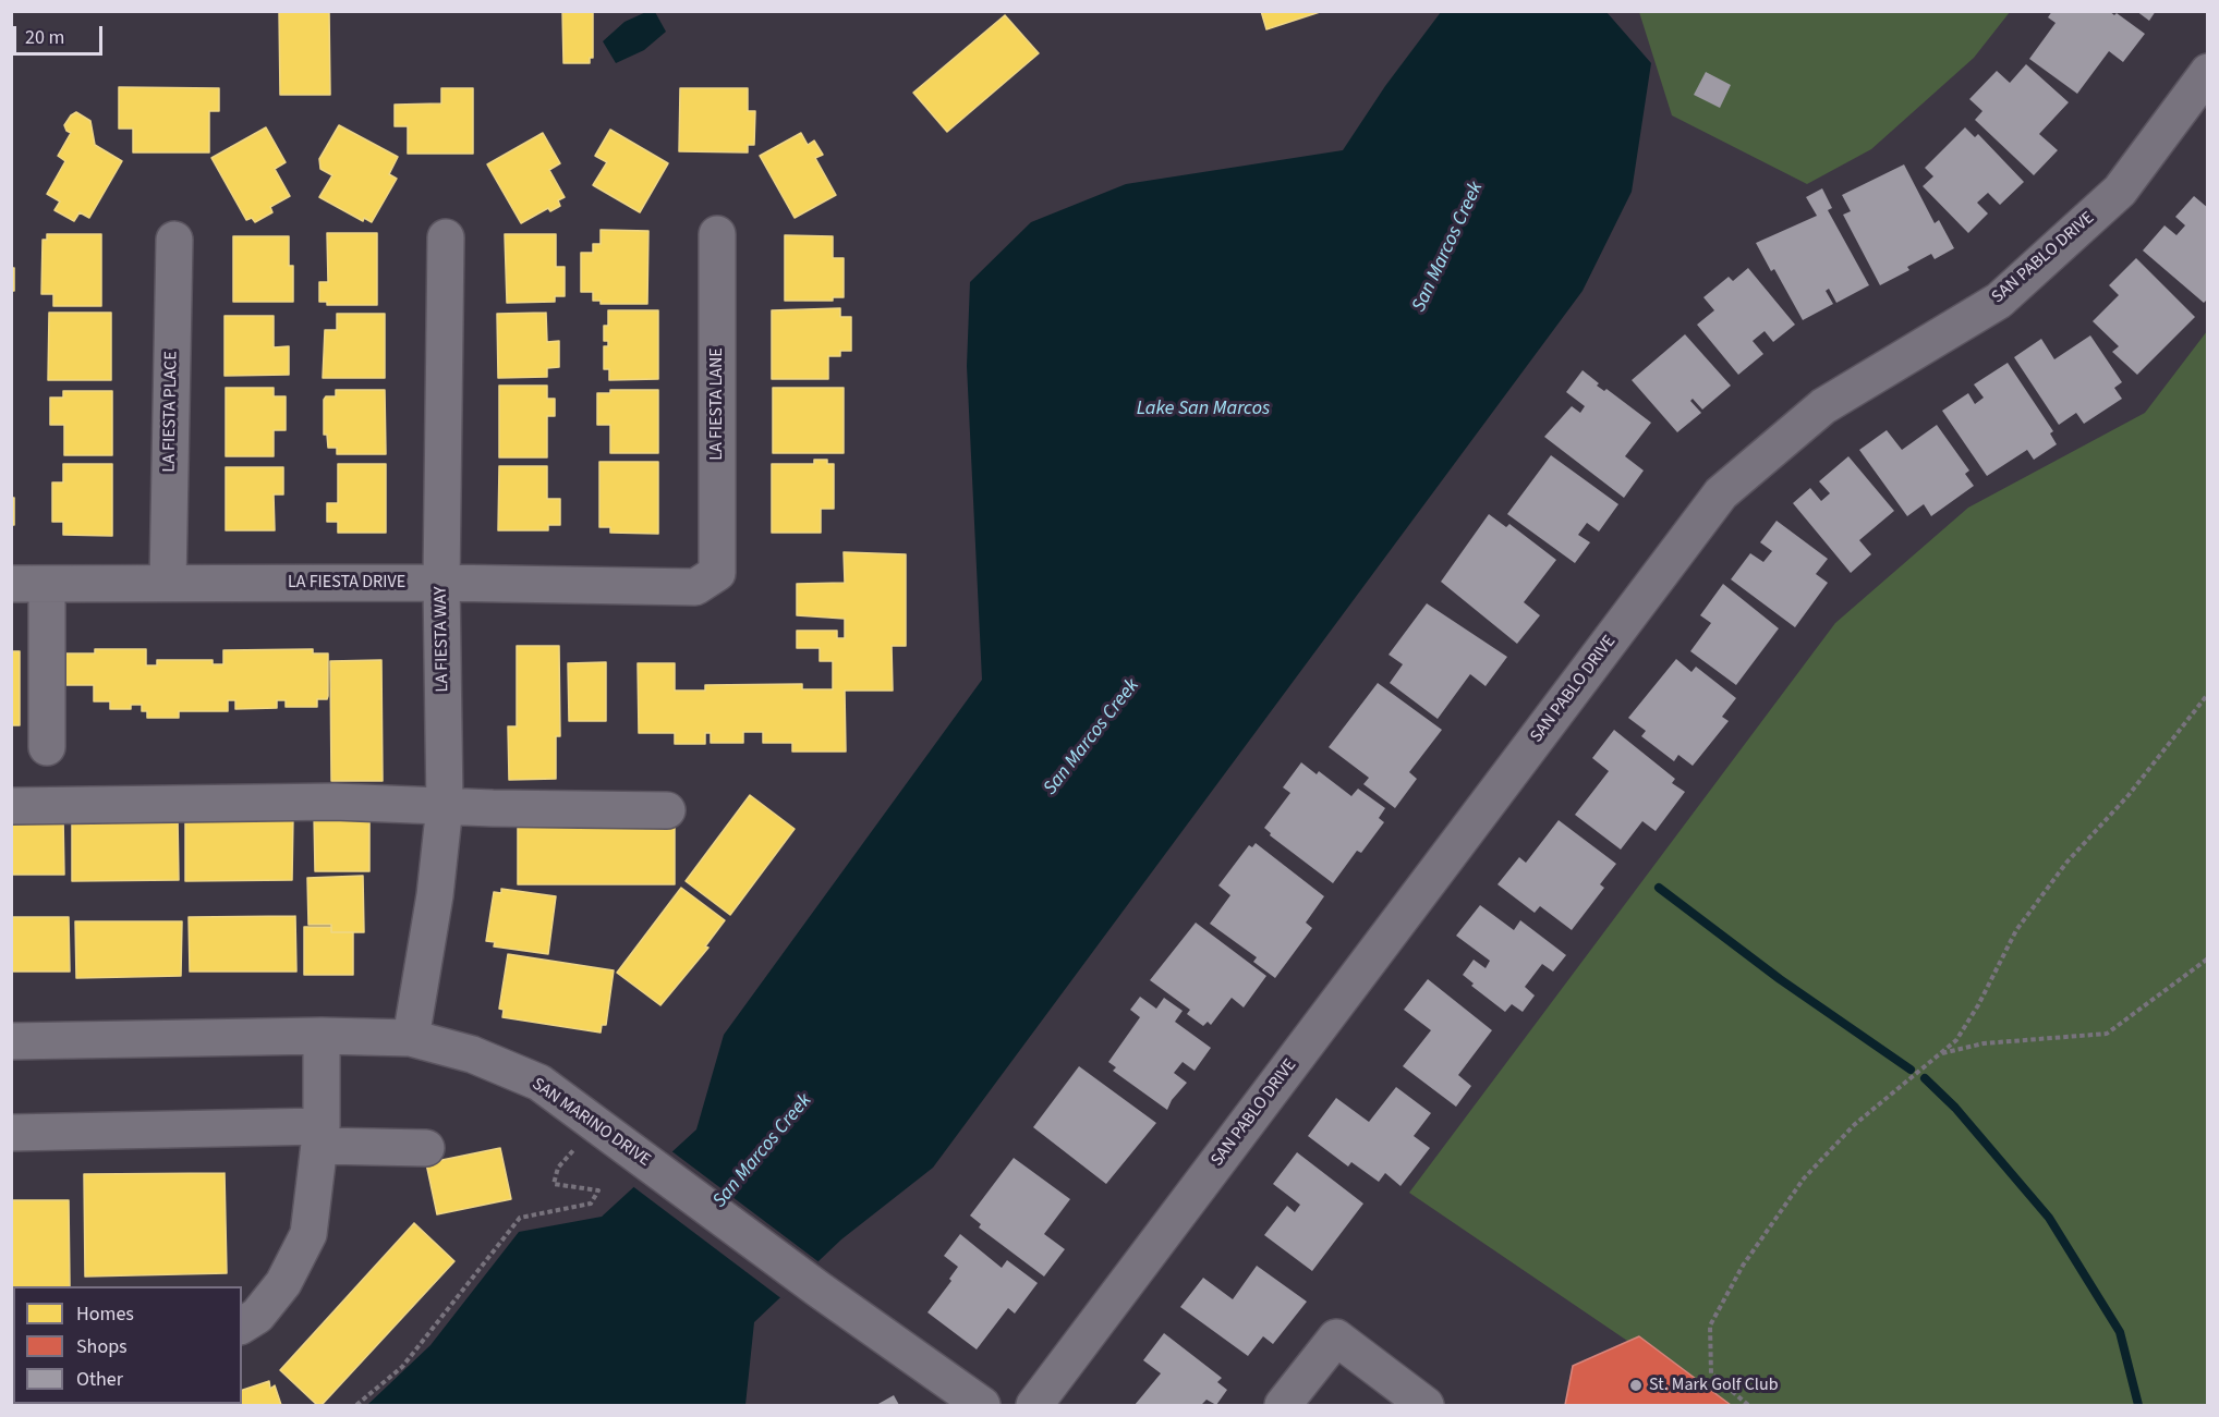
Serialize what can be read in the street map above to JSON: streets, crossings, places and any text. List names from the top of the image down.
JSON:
{
  "streets": {
    "street": [
      "SAN PABLO DRIVE",
      "LA FIESTA LANE",
      "LA FIESTA PLACE",
      "LA FIESTA DRIVE",
      "LA FIESTA WAY",
      "SAN MARINO DRIVE"
    ]
  },
  "crossings": [
    ["LA FIESTA LANE", "LA FIESTA DRIVE"],
    ["LA FIESTA PLACE", "LA FIESTA DRIVE"],
    ["LA FIESTA DRIVE", "LA FIESTA WAY"],
    ["LA FIESTA WAY", "SAN MARINO DRIVE"]
  ],
  "water": ["San Marcos Creek", "Lake San Marcos"],
  "places": ["St. Mark Golf Club"],
  "legend": ["Homes", "Shops", "Other"],
  "scale_bar": "20 m"
}
